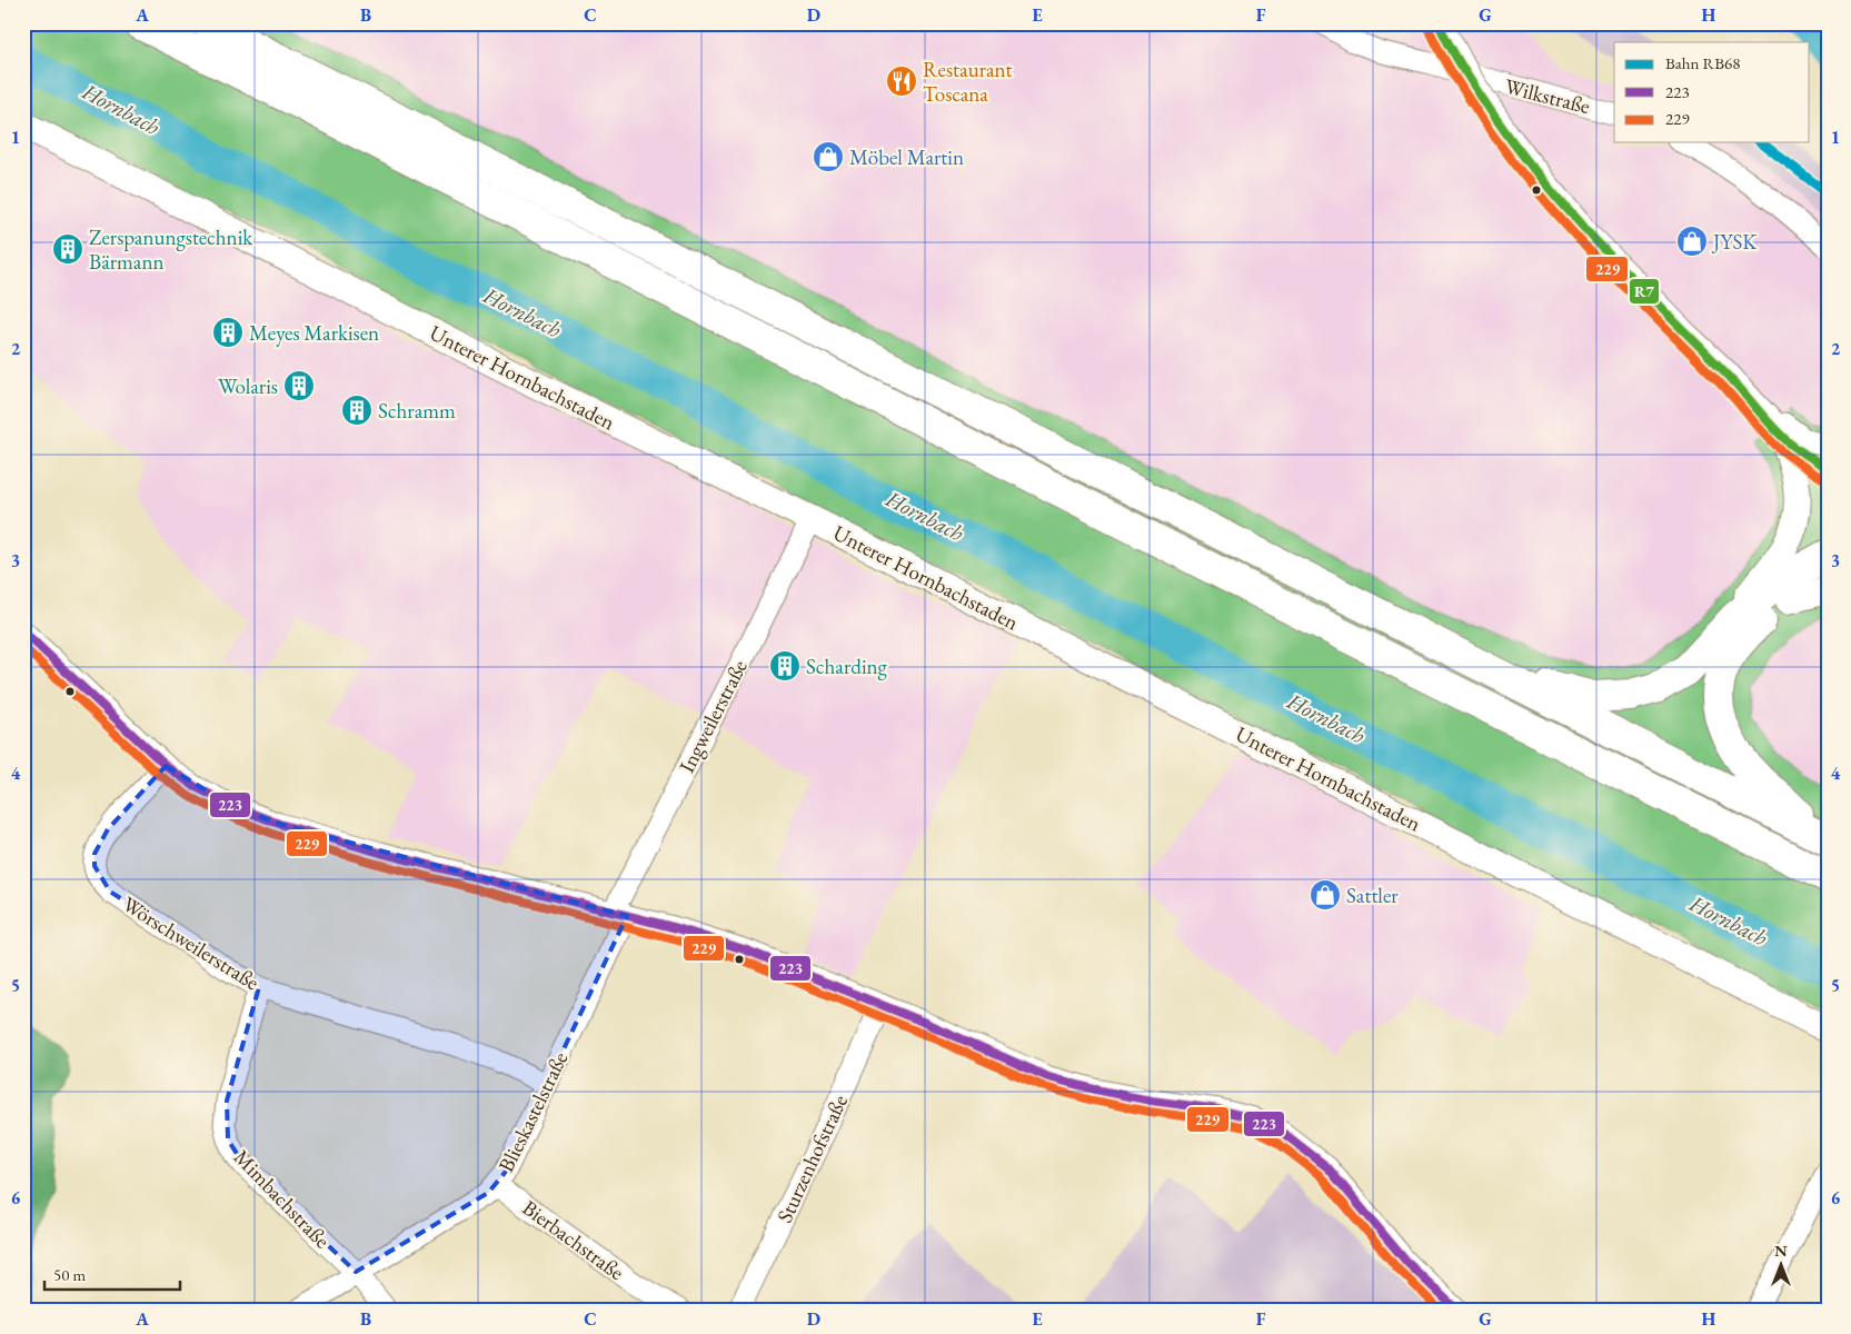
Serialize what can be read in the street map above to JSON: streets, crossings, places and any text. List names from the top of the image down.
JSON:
{
  "streets": {
    "street": [
      "Wilkstraße",
      "Unterer Hornbachstaden",
      "Ingweilerstraße",
      "Wörschweilerstraße",
      "Blieskastelstraße",
      "Sturzenhofstraße",
      "Mimbachstraße",
      "Bierbachstraße"
    ]
  },
  "crossings": [
    ["Unterer Hornbachstaden", "Ingweilerstraße"],
    ["Ingweilerstraße", "Blieskastelstraße"],
    ["Wörschweilerstraße", "Blieskastelstraße"],
    ["Wörschweilerstraße", "Mimbachstraße"],
    ["Blieskastelstraße", "Mimbachstraße"],
    ["Blieskastelstraße", "Bierbachstraße"]
  ],
  "water": ["Hornbach"],
  "places": {
    "restaurant": ["Restaurant Toscana"],
    "shop": ["Möbel Martin", "JYSK", "Sattler"],
    "building": [
      "Zerspanungstechnik Bärmann",
      "Meyes Markisen",
      "Wolaris",
      "Schramm",
      "Scharding"
    ]
  },
  "lines": [
    "transit line R7",
    "transit line 229",
    "rail line RB68",
    "transit line 223"
  ],
  "legend": ["Bahn RB68", "223", "229"],
  "scale_bar": "50 m",
  "north": "top",
  "grid": {
    "columns": [
      "A",
      "B",
      "C",
      "D",
      "E",
      "F",
      "G",
      "H"
    ],
    "rows": [
      "1",
      "2",
      "3",
      "4",
      "5",
      "6"
    ]
  }
}
